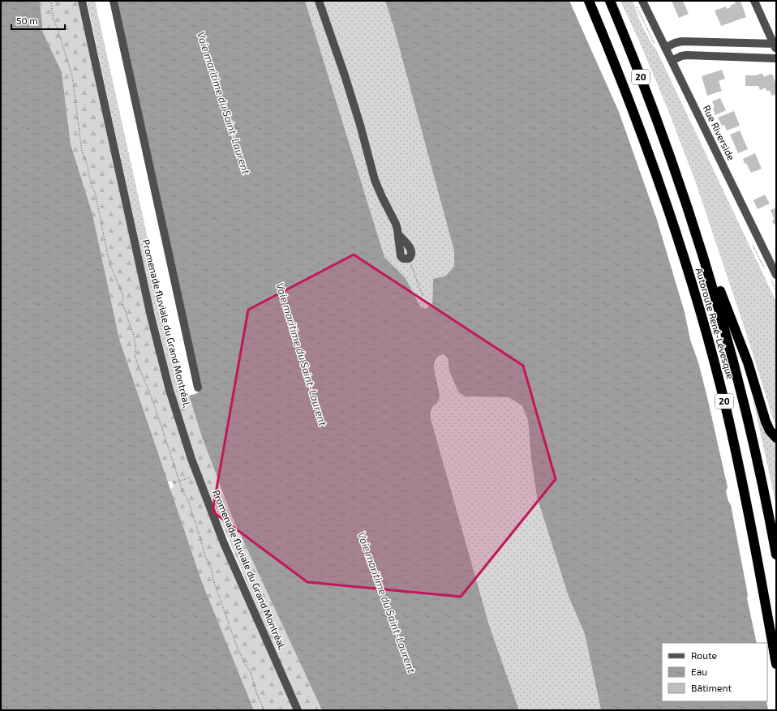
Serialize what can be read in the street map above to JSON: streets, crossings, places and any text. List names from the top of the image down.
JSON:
{
  "streets": {
    "highway": ["20", "Autoroute René-Lévesque"],
    "street": ["Rue Riverside", "Promenade fluviale du Grand Montréal,"]
  },
  "water": ["Voie maritime du Saint-Laurent"],
  "legend": ["Route", "Eau", "Bâtiment"],
  "scale_bar": "50 m"
}
